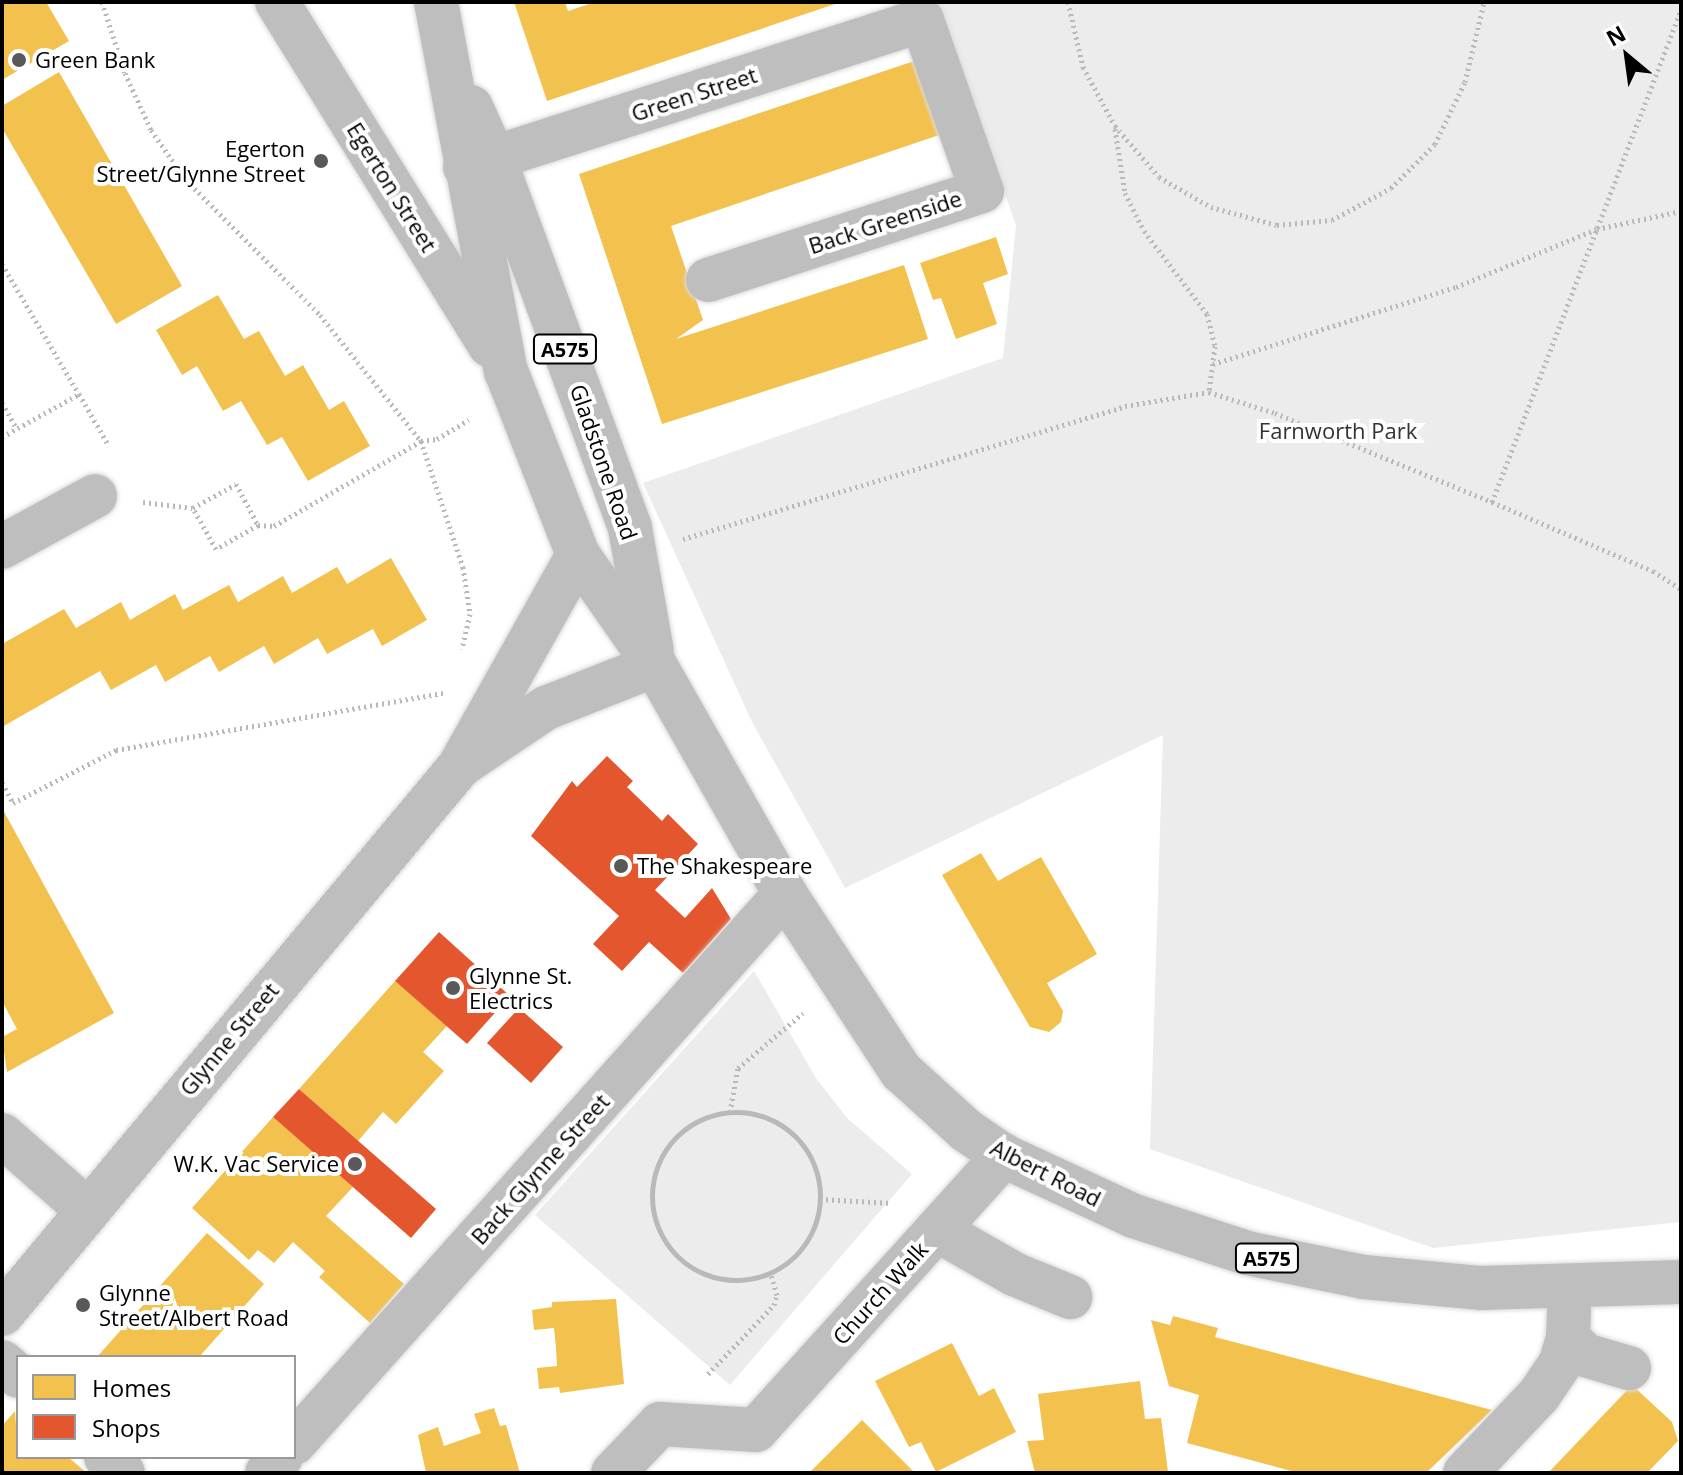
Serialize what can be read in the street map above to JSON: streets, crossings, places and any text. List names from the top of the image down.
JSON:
{
  "streets": {
    "main road": [
      "Green Street",
      "Egerton Street",
      "Back Greenside",
      "A575",
      "Gladstone Road",
      "Glynne Street",
      "Back Glynne Street",
      "Albert Road",
      "Church Walk"
    ]
  },
  "crossings": [
    ["Green Street", "Back Greenside"],
    ["Green Street", "Gladstone Road"],
    ["Egerton Street", "A575"],
    ["Egerton Street", "Gladstone Road"],
    ["A575", "Gladstone Road"],
    ["A575", "Glynne Street"],
    ["A575", "Albert Road"],
    ["Gladstone Road", "Glynne Street"],
    ["Gladstone Road", "Albert Road"],
    ["Glynne Street", "Albert Road"],
    ["Back Glynne Street", "Albert Road"],
    ["Albert Road", "Church Walk"]
  ],
  "parks": ["Farnworth Park"],
  "places": [
    "Green Bank",
    "Egerton Street/Glynne Street",
    "The Shakespeare",
    "Glynne St. Electrics",
    "W.K. Vac Service",
    "Glynne Street/Albert Road"
  ],
  "legend": ["Homes", "Shops"],
  "north": "top left"
}
